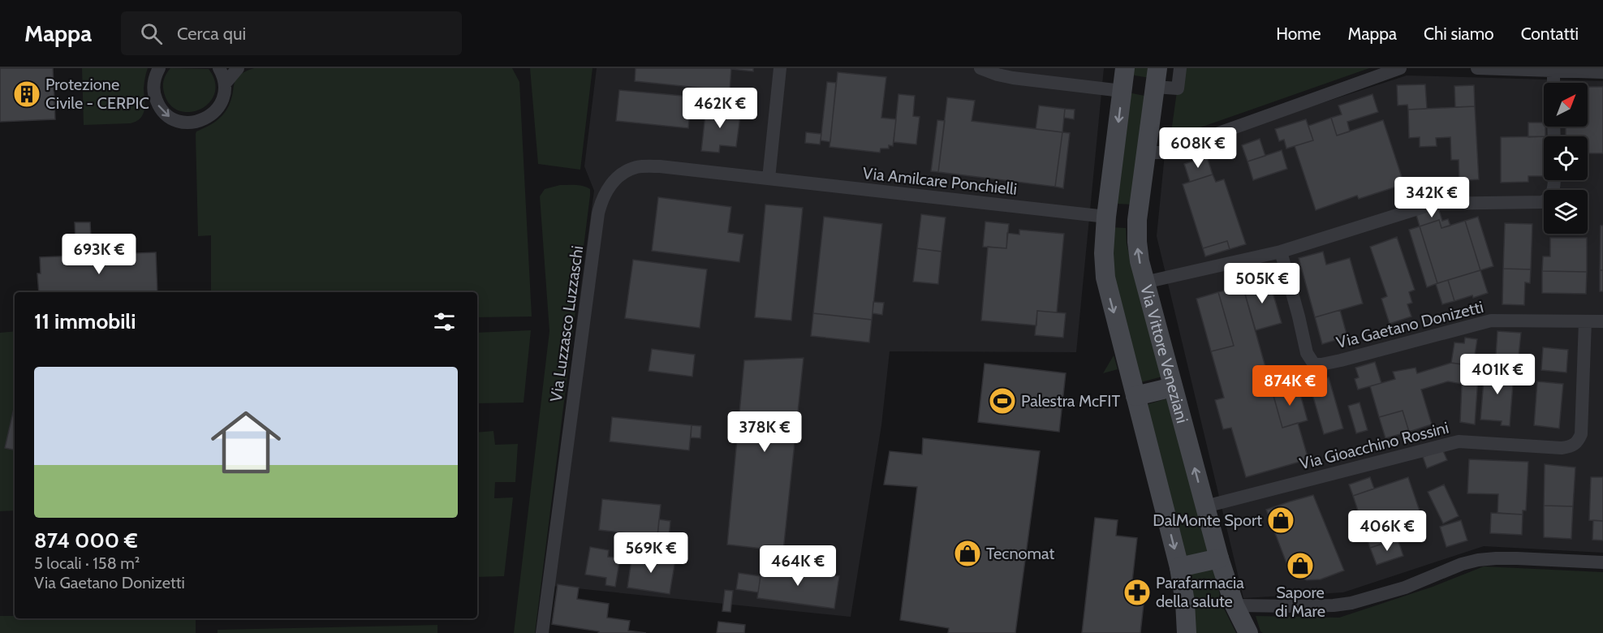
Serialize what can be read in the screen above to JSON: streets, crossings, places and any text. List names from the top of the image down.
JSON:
{
  "streets": {
    "main road": ["Via Vittore Veneziani"],
    "street": [
      "Via Amilcare Ponchielli",
      "Via Luzzasco Luzzaschi",
      "Via Gaetano Donizetti",
      "Via Gioacchino Rossini"
    ]
  },
  "crossings": [
    ["Via Amilcare Ponchielli", "Via Luzzasco Luzzaschi"],
    ["Via Gaetano Donizetti", "Via Gioacchino Rossini"],
    ["Via Vittore Veneziani", "Via Gioacchino Rossini"]
  ],
  "places": {
    "building": ["Protezione Civile - CERPIC"],
    "sports": ["Palestra McFIT"],
    "shop": ["DalMonte Sport", "Tecnomat", "Sapore di Mare"],
    "pharmacy": ["Parafarmacia della salute"]
  },
  "north": "top right",
  "page": {
    "header": "Mappa",
    "search": "Cerca qui",
    "nav": [
      "Home",
      "Mappa",
      "Chi siamo",
      "Contatti"
    ],
    "price": [
      "462K €",
      "608K €",
      "342K €",
      "693K €",
      "505K €",
      "401K €",
      "874K €",
      "378K €",
      "406K €",
      "569K €",
      "464K €"
    ],
    "heading": "11 immobili",
    "list": [
      {
        "name": "874 000 €",
        "note": "5 locali · 158 m² · Via Gaetano Donizetti"
      }
    ]
  }
}
